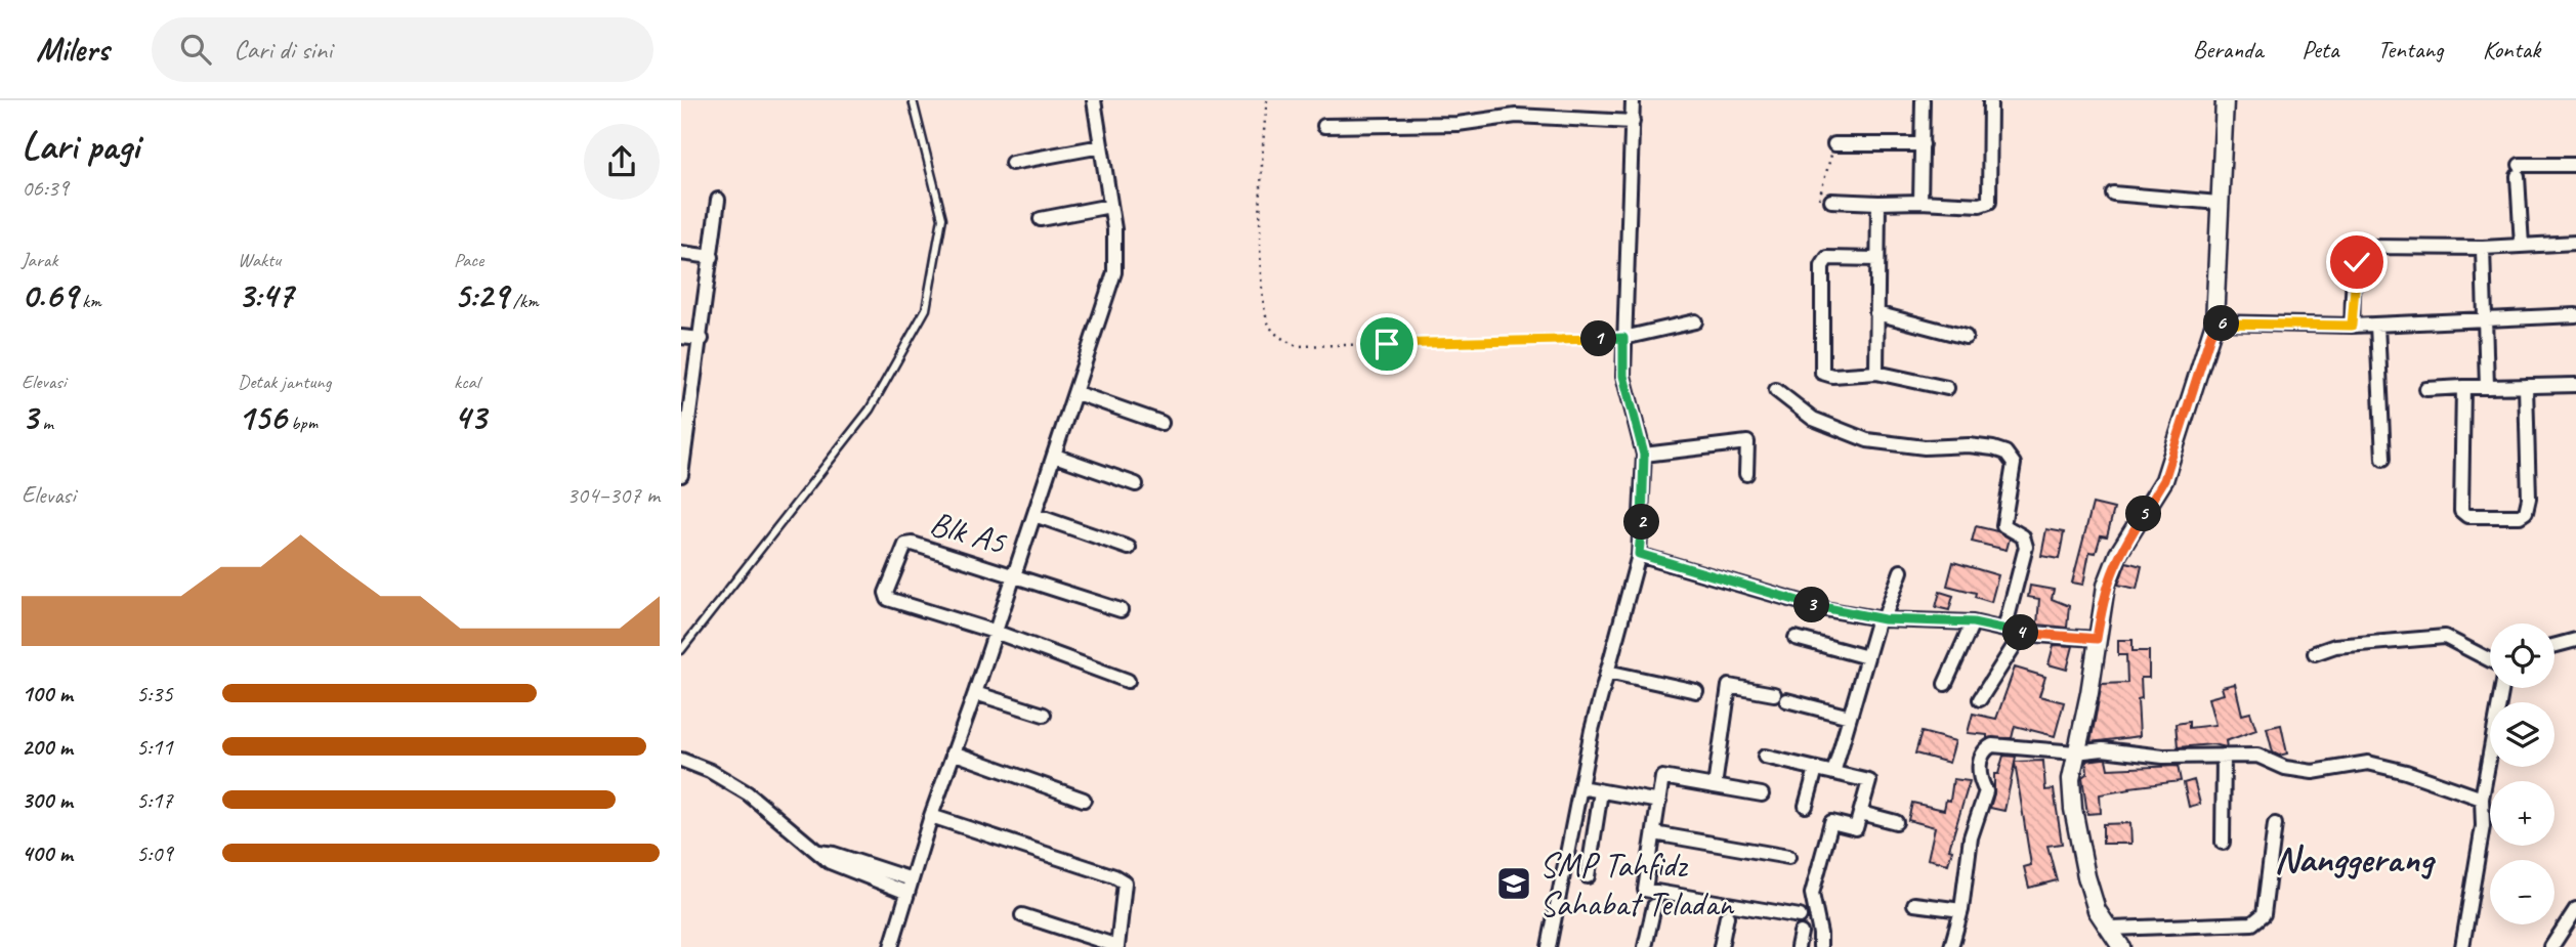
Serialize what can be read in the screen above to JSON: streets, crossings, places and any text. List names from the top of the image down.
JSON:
{
  "streets": {
    "street": ["Blk A5"]
  },
  "districts": ["Nanggerang"],
  "places": {
    "school or university": ["SMP Tahfidz Sahabat Teladan"]
  },
  "page": {
    "header": "Milers",
    "search": "Cari di sini",
    "nav": [
      "Beranda",
      "Peta",
      "Tentang",
      "Kontak"
    ],
    "heading": ["Lari pagi", "06:39"],
    "stats": [
      ["Jarak", "0.69 km"],
      ["Waktu", "3:47"],
      ["Pace", "5:29 /km"],
      ["Elevasi", "3 m"],
      ["Detak jantung", "156 bpm"],
      ["kcal", "43"]
    ],
    "pins": [
      "6",
      "1",
      "5",
      "2",
      "3",
      "4"
    ],
    "chart": ["Elevasi", "304–307 m"],
    "map_buttons": ["+", "−"],
    "list": [
      {
        "name": "100 m",
        "note": "5:35"
      },
      {
        "name": "200 m",
        "note": "5:11"
      },
      {
        "name": "300 m",
        "note": "5:17"
      },
      {
        "name": "400 m",
        "note": "5:09"
      }
    ]
  }
}
